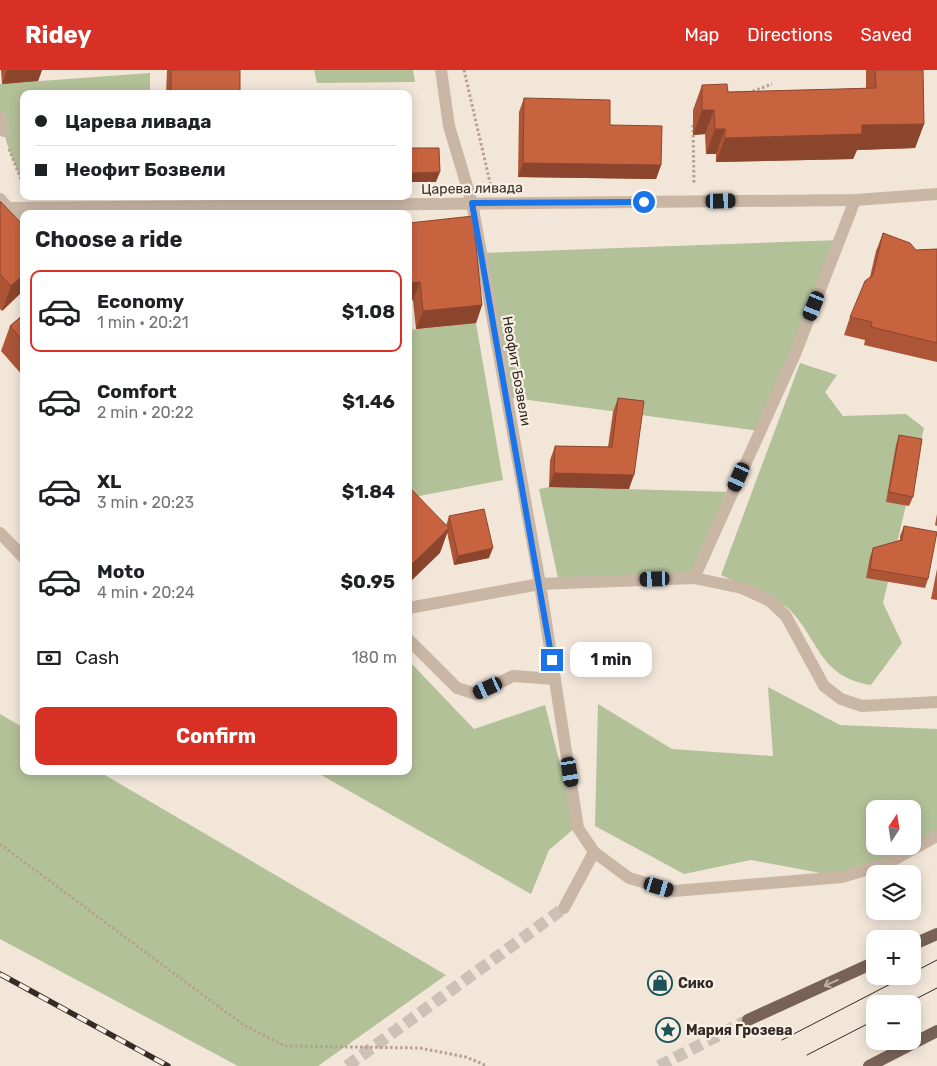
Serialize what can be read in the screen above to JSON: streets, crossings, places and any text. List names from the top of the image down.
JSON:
{
  "streets": {
    "street": ["Царева ливада", "Неофит Бозвели"]
  },
  "crossings": [
    ["Царева ливада", "Неофит Бозвели"]
  ],
  "places": {
    "shop": ["Сико"],
    "place": ["Мария Грозева"]
  },
  "north": "top",
  "page": {
    "header": "Ridey",
    "nav": ["Map", "Directions", "Saved"],
    "banner": ["Царева ливада", "Неофит Бозвели"],
    "heading": "Choose a ride",
    "list": [
      {
        "name": "Economy",
        "note": "1 min · 20:21",
        "value": "$1.08"
      },
      {
        "name": "Comfort",
        "note": "2 min · 20:22",
        "value": "$1.46"
      },
      {
        "name": "XL",
        "note": "3 min · 20:23",
        "value": "$1.84"
      },
      {
        "name": "Moto",
        "note": "4 min · 20:24",
        "value": "$0.95"
      }
    ],
    "pay": ["Cash", "180 m"],
    "bubble": "1 min",
    "buttons": "Confirm",
    "map_buttons": ["+", "−"]
  }
}
